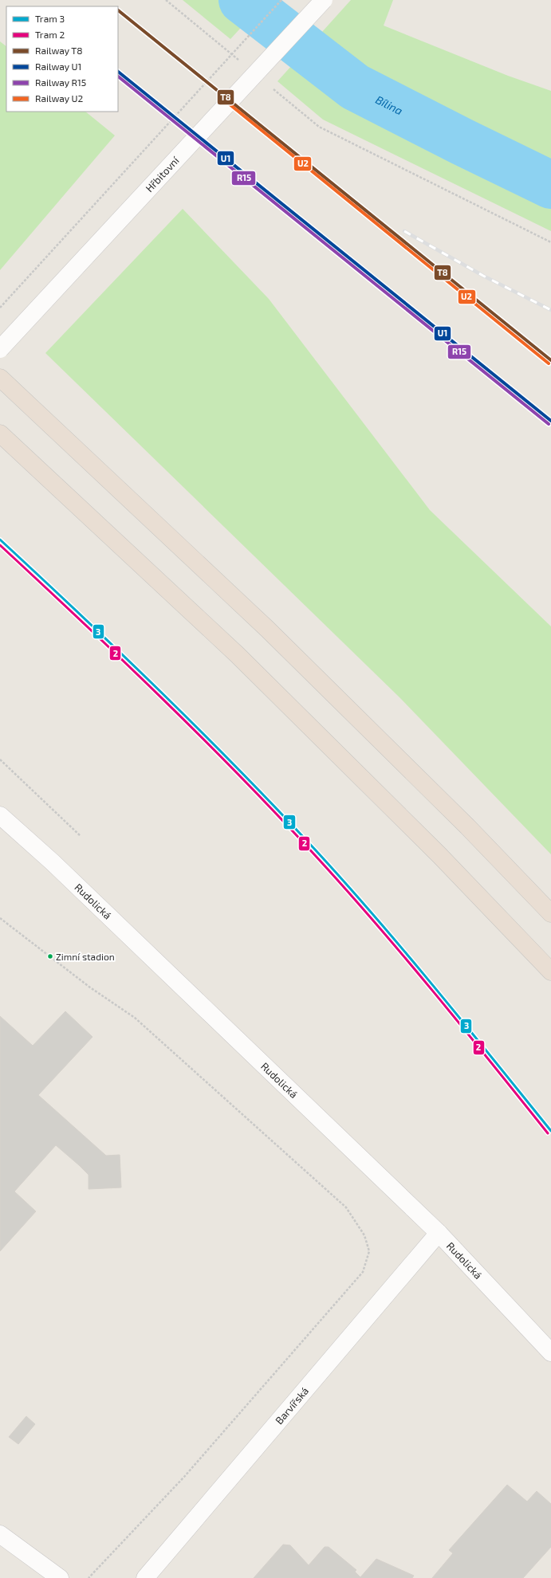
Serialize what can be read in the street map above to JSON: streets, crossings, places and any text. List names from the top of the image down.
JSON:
{
  "streets": {
    "street": ["Hřbitovní", "Rudolická", "Barvířská"]
  },
  "crossings": [
    ["Rudolická", "Barvířská"]
  ],
  "water": ["Bílina"],
  "places": ["Zimní stadion"],
  "lines": [
    "rail line T8",
    "rail line U1",
    "rail line R15",
    "rail line U2",
    "tram line 3",
    "tram line 2"
  ],
  "legend": [
    "Tram 3",
    "Tram 2",
    "Railway T8",
    "Railway U1",
    "Railway R15",
    "Railway U2"
  ]
}
